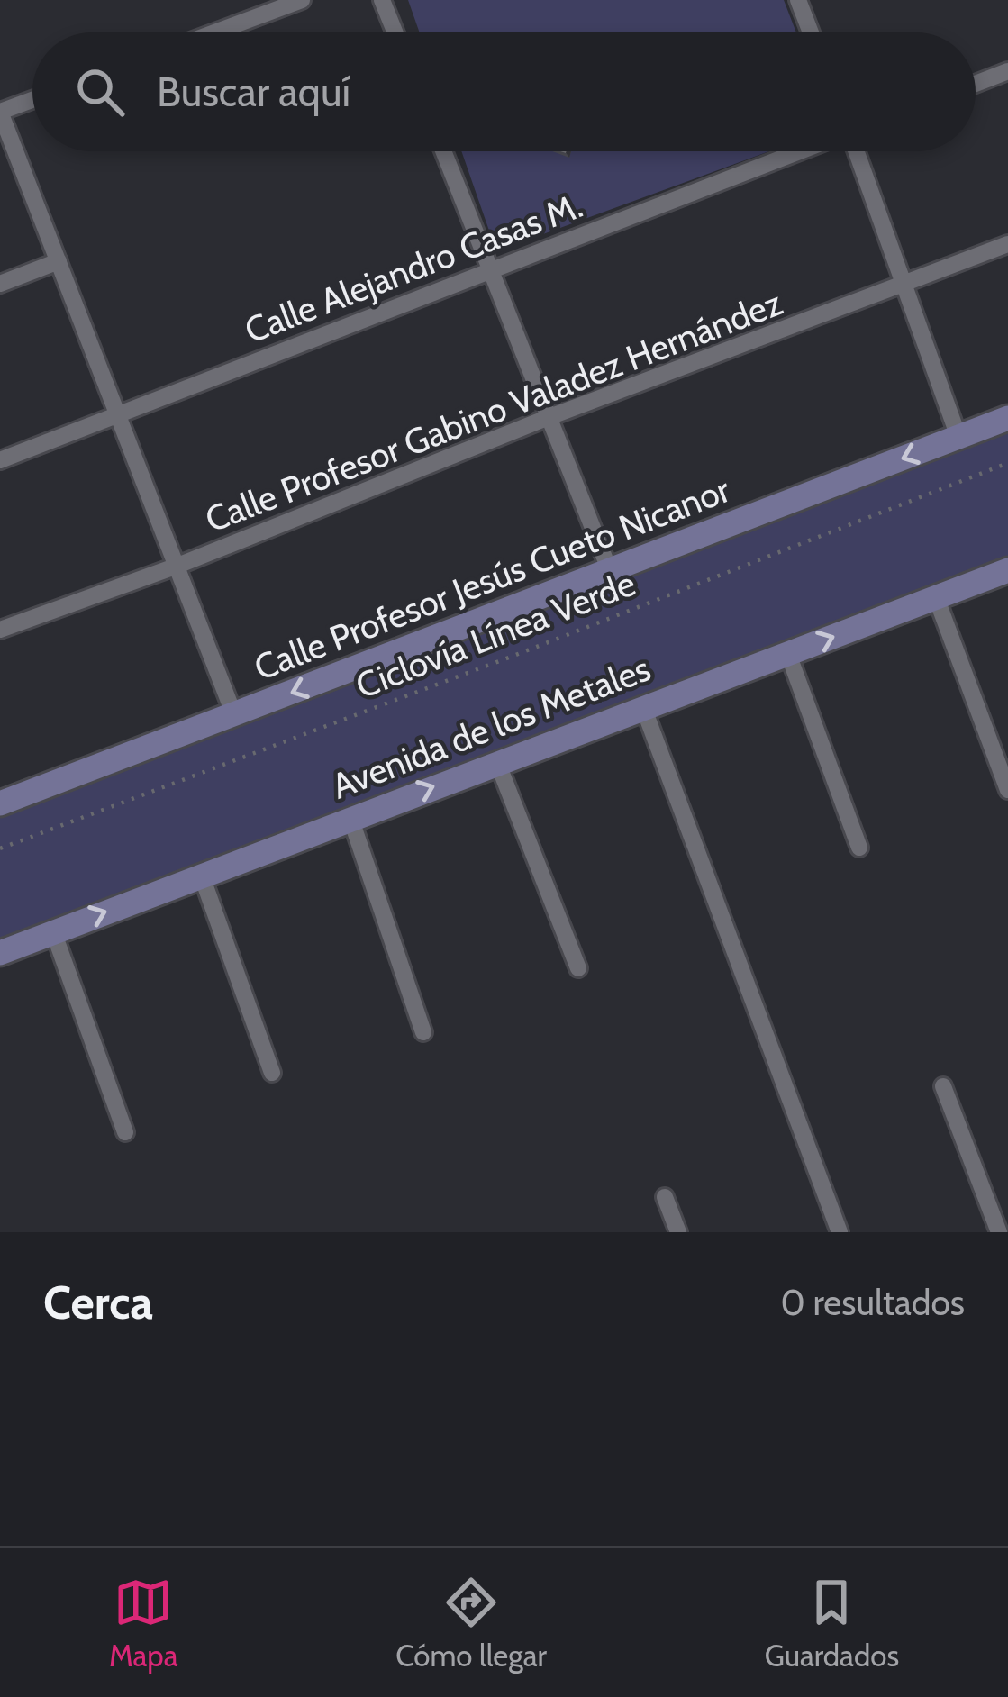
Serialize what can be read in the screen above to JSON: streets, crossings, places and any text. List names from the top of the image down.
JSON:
{
  "streets": {
    "street": [
      "Calle Alejandro Casas M.",
      "Calle Profesor Gabino Valadez Hernández",
      "Calle Profesor Jesús Cueto Nicanor",
      "Avenida de los Metales"
    ],
    "path": ["Ciclovía Línea Verde"]
  },
  "one_way": ["Calle Profesor Jesús Cueto Nicanor", "Avenida de los Metales"],
  "page": {
    "search": "Buscar aquí",
    "heading": ["Cerca", "0 resultados"],
    "nav": ["Mapa", "Cómo llegar", "Guardados"]
  }
}
